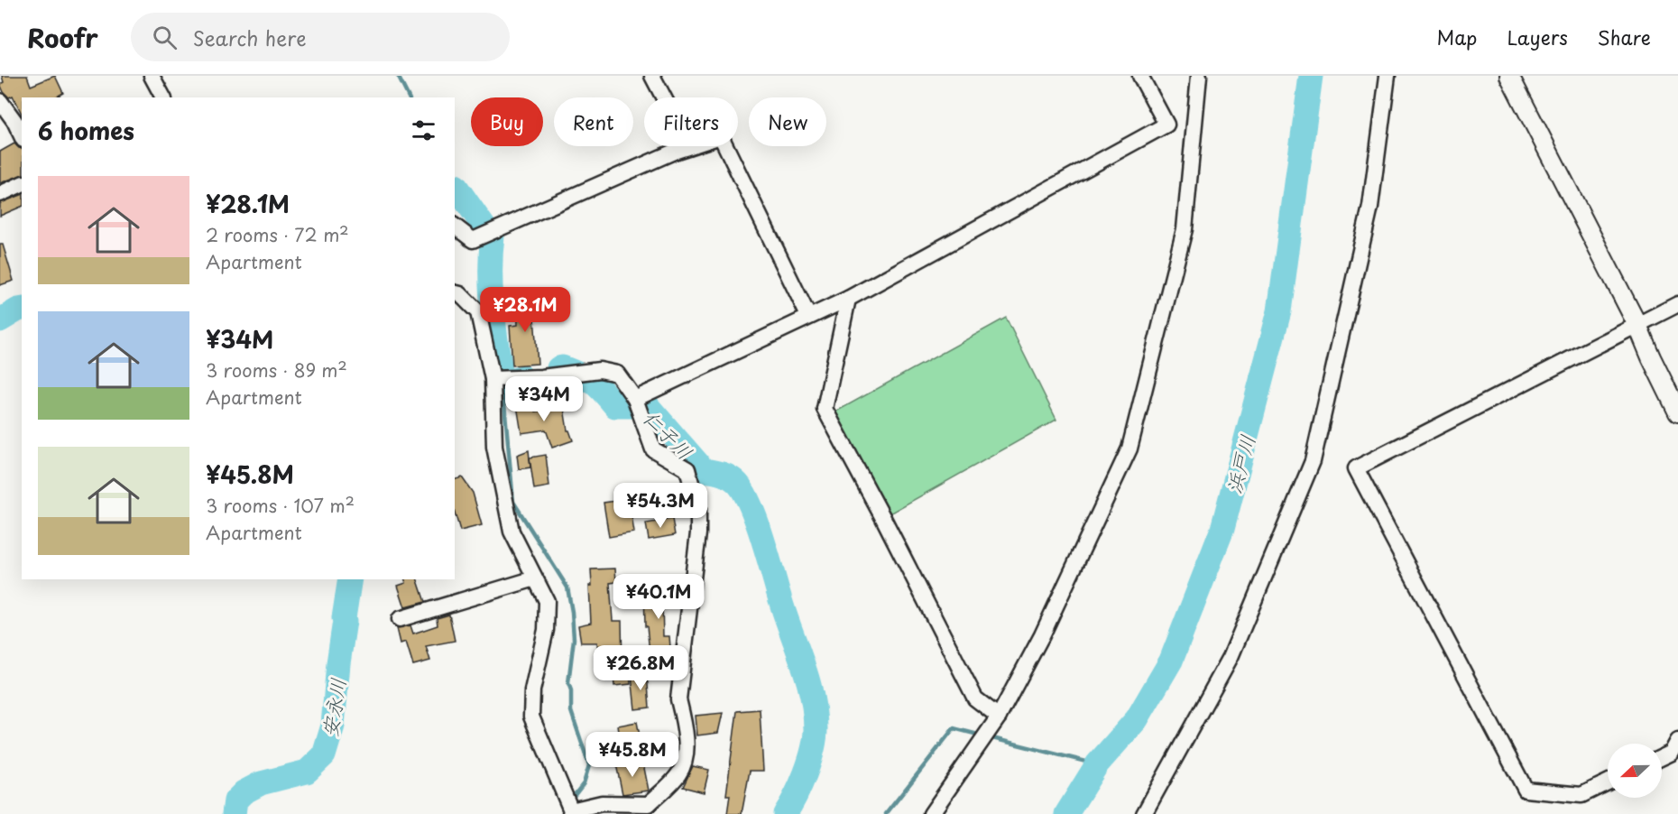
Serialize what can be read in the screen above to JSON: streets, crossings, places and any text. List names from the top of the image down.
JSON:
{
  "water": ["仁子川", "浜戸川", "安永川"],
  "north": "left",
  "page": {
    "header": "Roofr",
    "search": "Search here",
    "nav": ["Map", "Layers", "Share"],
    "chip": [
      "Buy",
      "Rent",
      "Filters",
      "New"
    ],
    "heading": "6 homes",
    "list": [
      {
        "name": "¥28.1M",
        "note": "2 rooms · 72 m² · Apartment"
      },
      {
        "name": "¥34M",
        "note": "3 rooms · 89 m² · Apartment"
      },
      {
        "name": "¥45.8M",
        "note": "3 rooms · 107 m² · Apartment"
      }
    ],
    "price": [
      "¥28.1M",
      "¥34M",
      "¥54.3M",
      "¥40.1M",
      "¥26.8M",
      "¥45.8M"
    ]
  }
}
